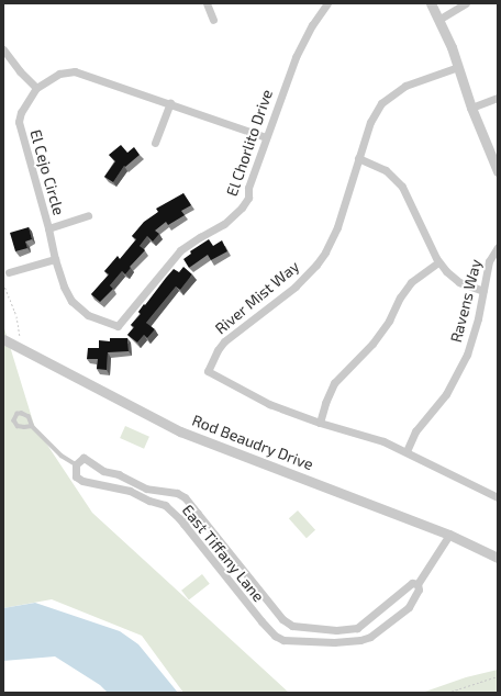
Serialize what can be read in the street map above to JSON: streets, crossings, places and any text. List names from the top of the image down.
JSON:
{
  "streets": {
    "street": [
      "El Chorlito Drive",
      "El Cejo Circle",
      "River Mist Way",
      "Ravens Way",
      "Rod Beaudry Drive",
      "East Tiffany Lane"
    ]
  },
  "crossings": [
    ["El Chorlito Drive", "El Cejo Circle"],
    ["River Mist Way", "Ravens Way"],
    ["Rod Beaudry Drive", "East Tiffany Lane"]
  ]
}
